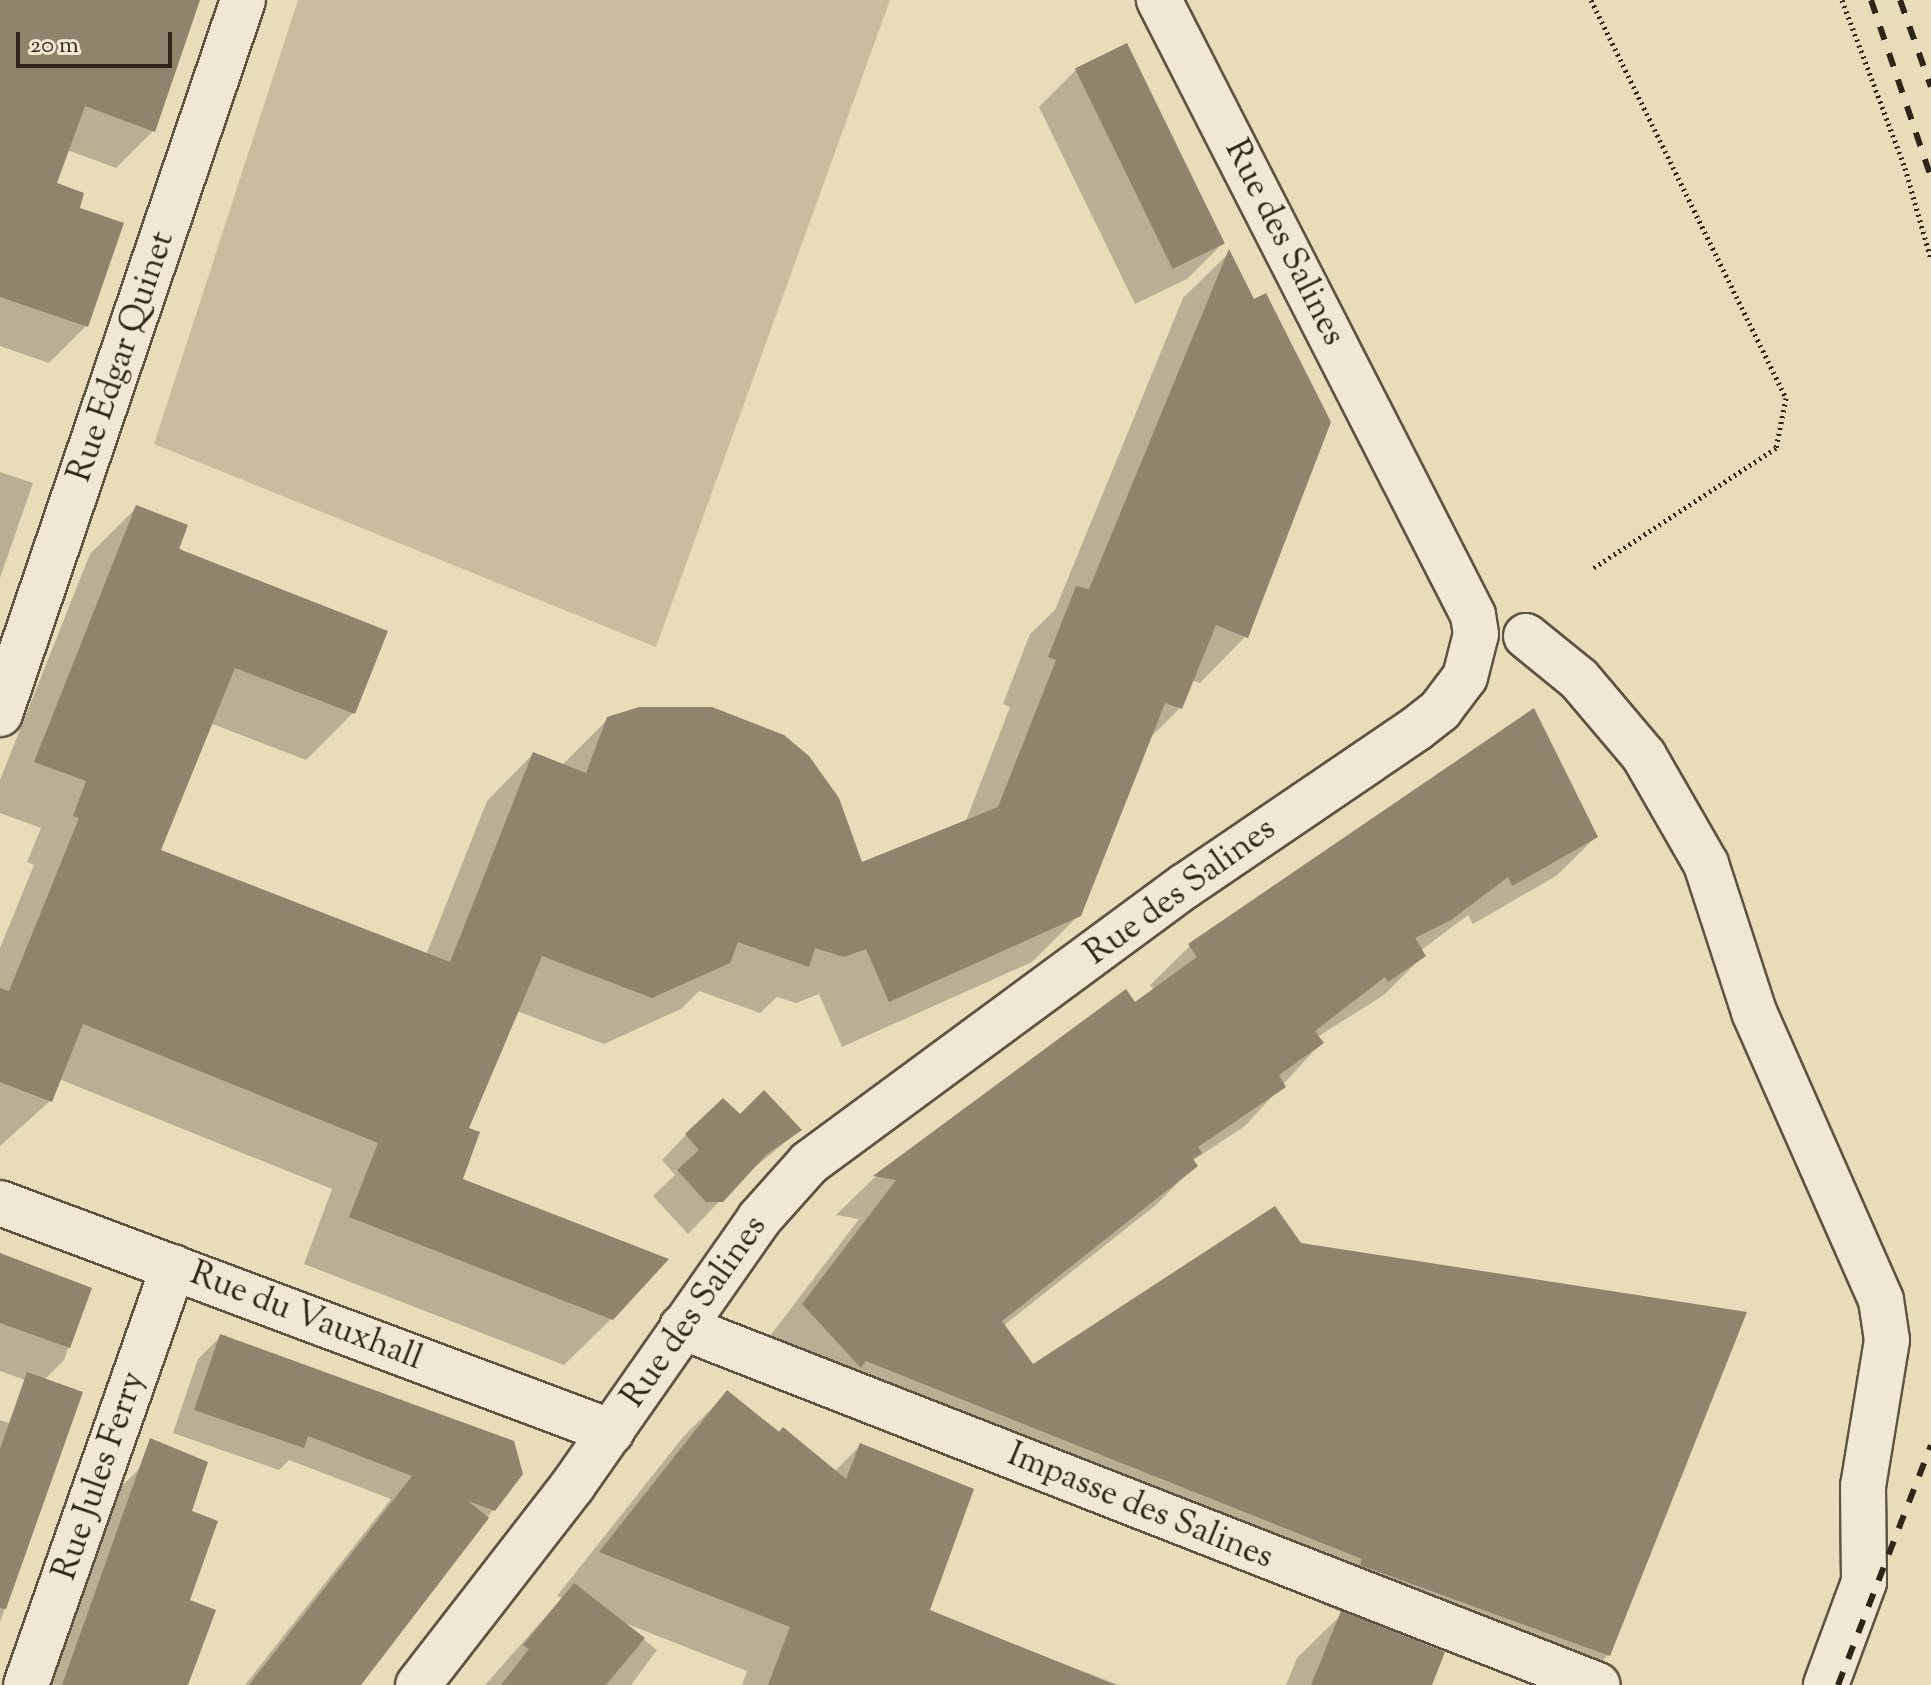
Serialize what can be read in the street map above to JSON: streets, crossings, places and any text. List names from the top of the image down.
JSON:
{
  "streets": {
    "street": [
      "Rue des Salines",
      "Rue Edgar Quinet",
      "Rue du Vauxhall",
      "Rue Jules Ferry",
      "Impasse des Salines"
    ]
  },
  "crossings": [
    ["Rue des Salines", "Rue du Vauxhall"],
    ["Rue des Salines", "Impasse des Salines"],
    ["Rue du Vauxhall", "Rue Jules Ferry"]
  ],
  "scale_bar": "20 m"
}
